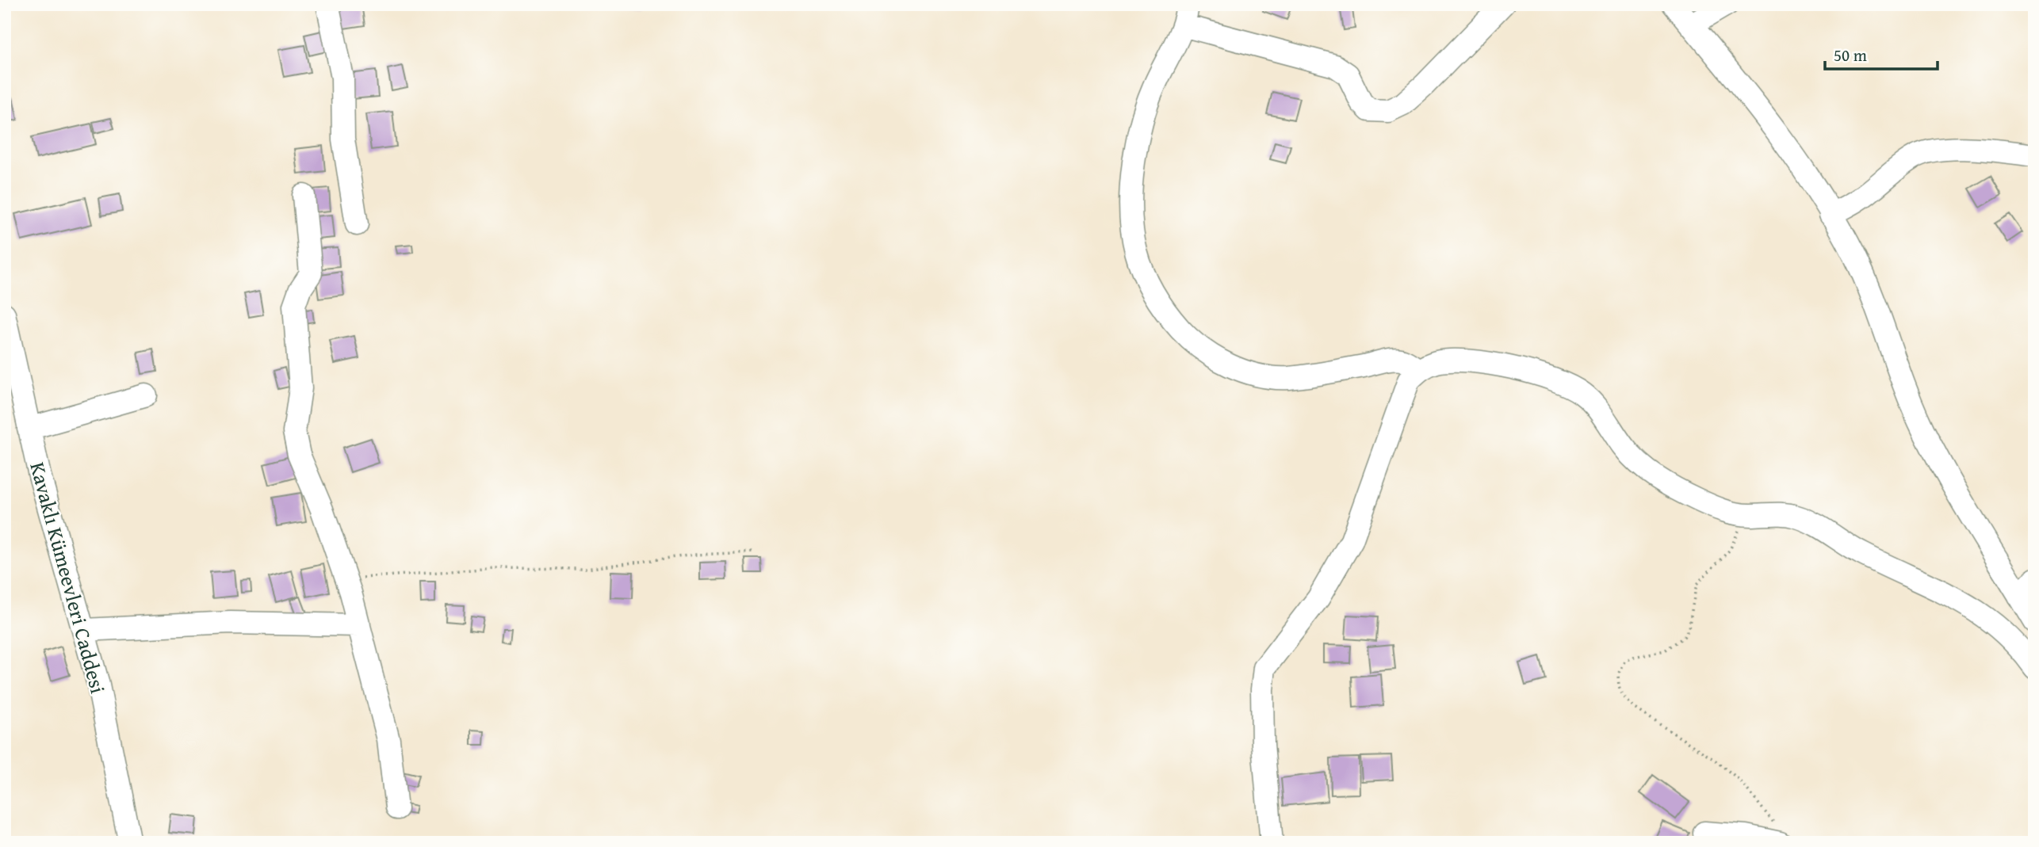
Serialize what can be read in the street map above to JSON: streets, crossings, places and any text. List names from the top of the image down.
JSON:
{
  "streets": {
    "street": ["Kavaklı Kümeevleri Caddesi"]
  },
  "scale_bar": "50 m"
}
